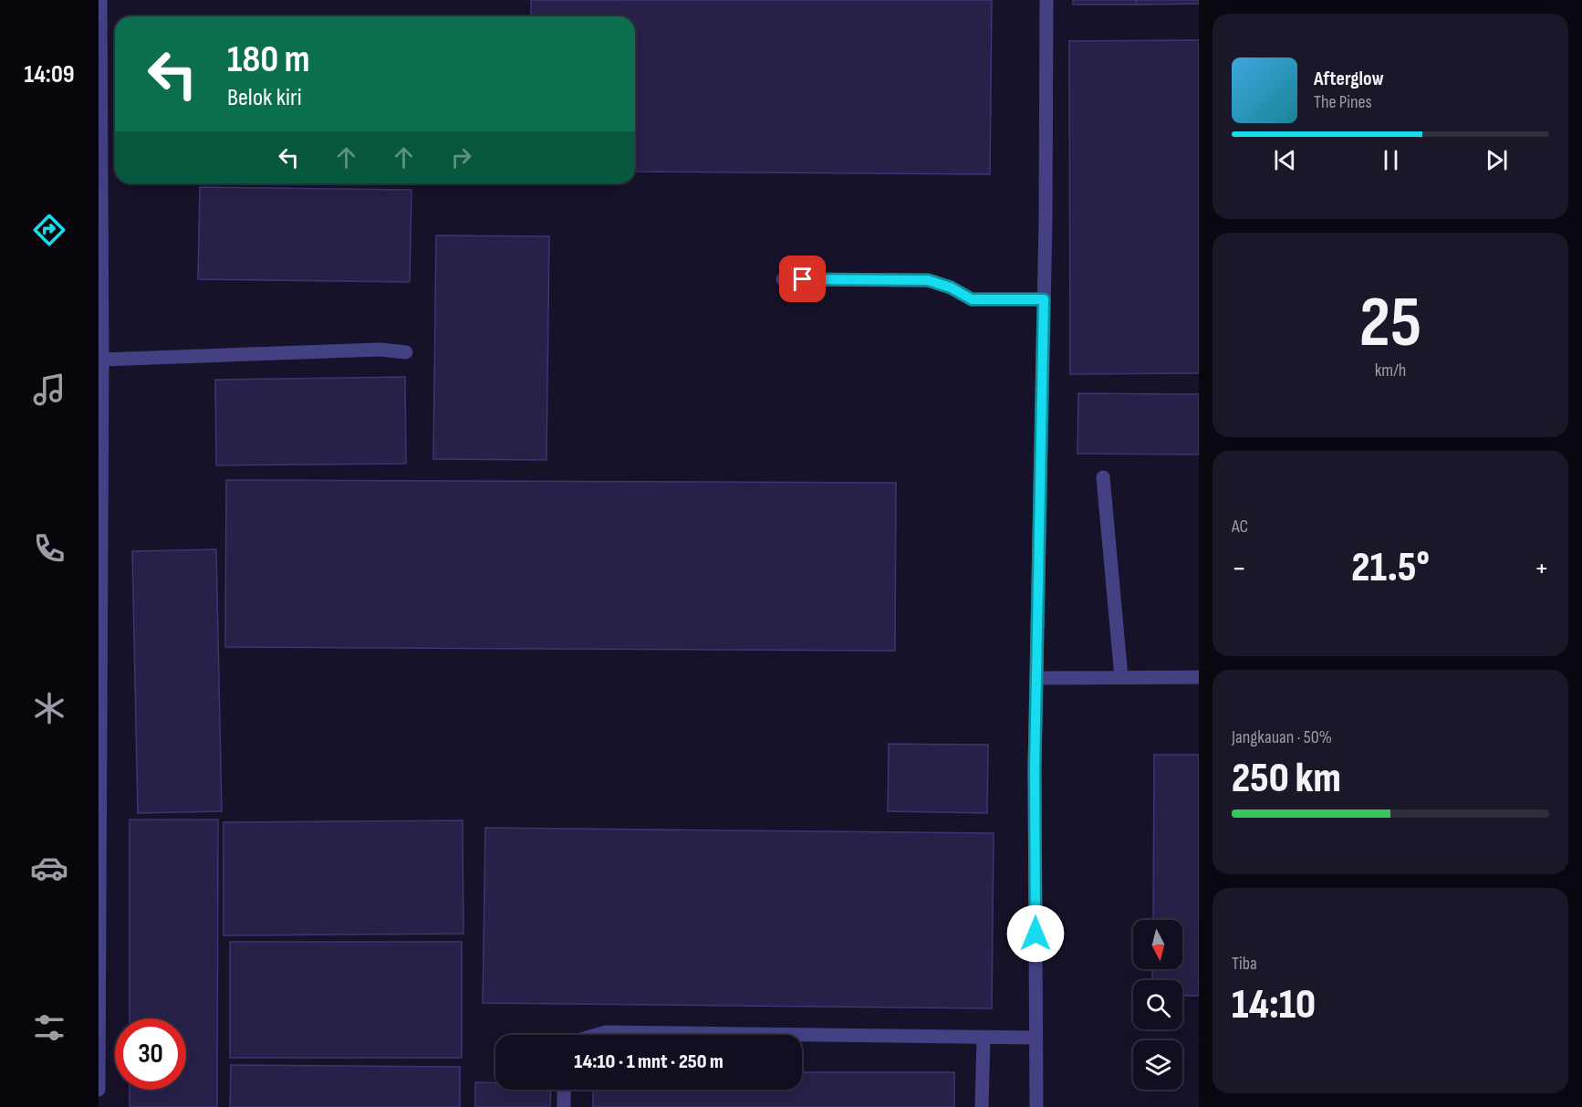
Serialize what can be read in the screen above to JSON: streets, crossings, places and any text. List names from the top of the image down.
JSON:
{
  "north": "bottom",
  "page": {
    "tabs": "14:09",
    "turn": ["180 m", "Belok kiri"],
    "song": ["Afterglow", "The Pines"],
    "tile": [
      ["25", "km/h"],
      "AC",
      ["Jangkauan · 50%", "250 km"],
      ["Tiba", "14:10"]
    ],
    "heat": ["−", "21.5°", "+"],
    "limit": "30",
    "trip": "14:10 · 1 mnt · 250 m"
  }
}
